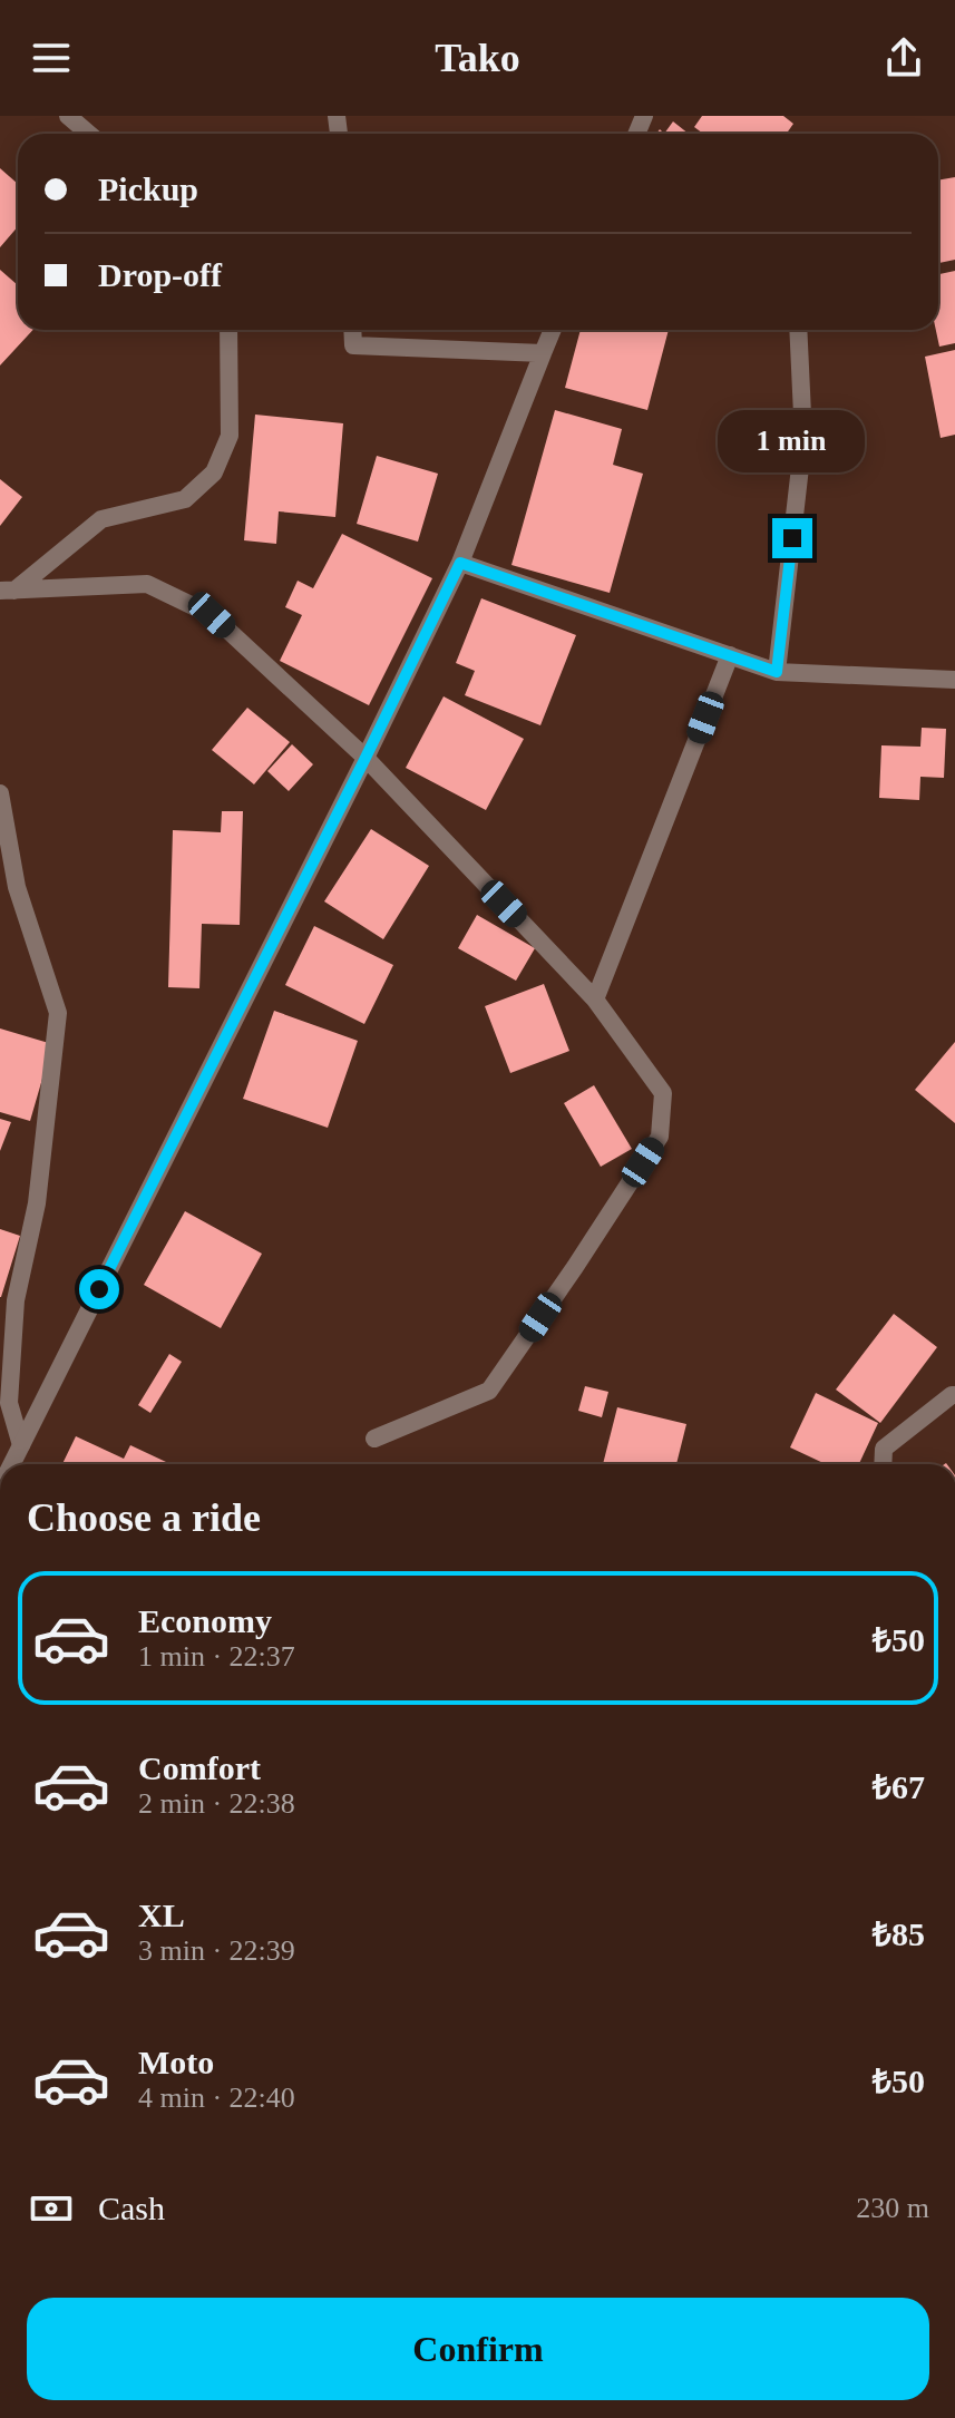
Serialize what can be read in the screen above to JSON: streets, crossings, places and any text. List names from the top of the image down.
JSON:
{
  "page": {
    "header": "Tako",
    "banner": ["Pickup", "Drop-off"],
    "bubble": "1 min",
    "heading": "Choose a ride",
    "list": [
      {
        "name": "Economy",
        "note": "1 min · 22:37",
        "value": "₺50"
      },
      {
        "name": "Comfort",
        "note": "2 min · 22:38",
        "value": "₺67"
      },
      {
        "name": "XL",
        "note": "3 min · 22:39",
        "value": "₺85"
      },
      {
        "name": "Moto",
        "note": "4 min · 22:40",
        "value": "₺50"
      }
    ],
    "pay": ["Cash", "230 m"],
    "buttons": "Confirm"
  }
}
